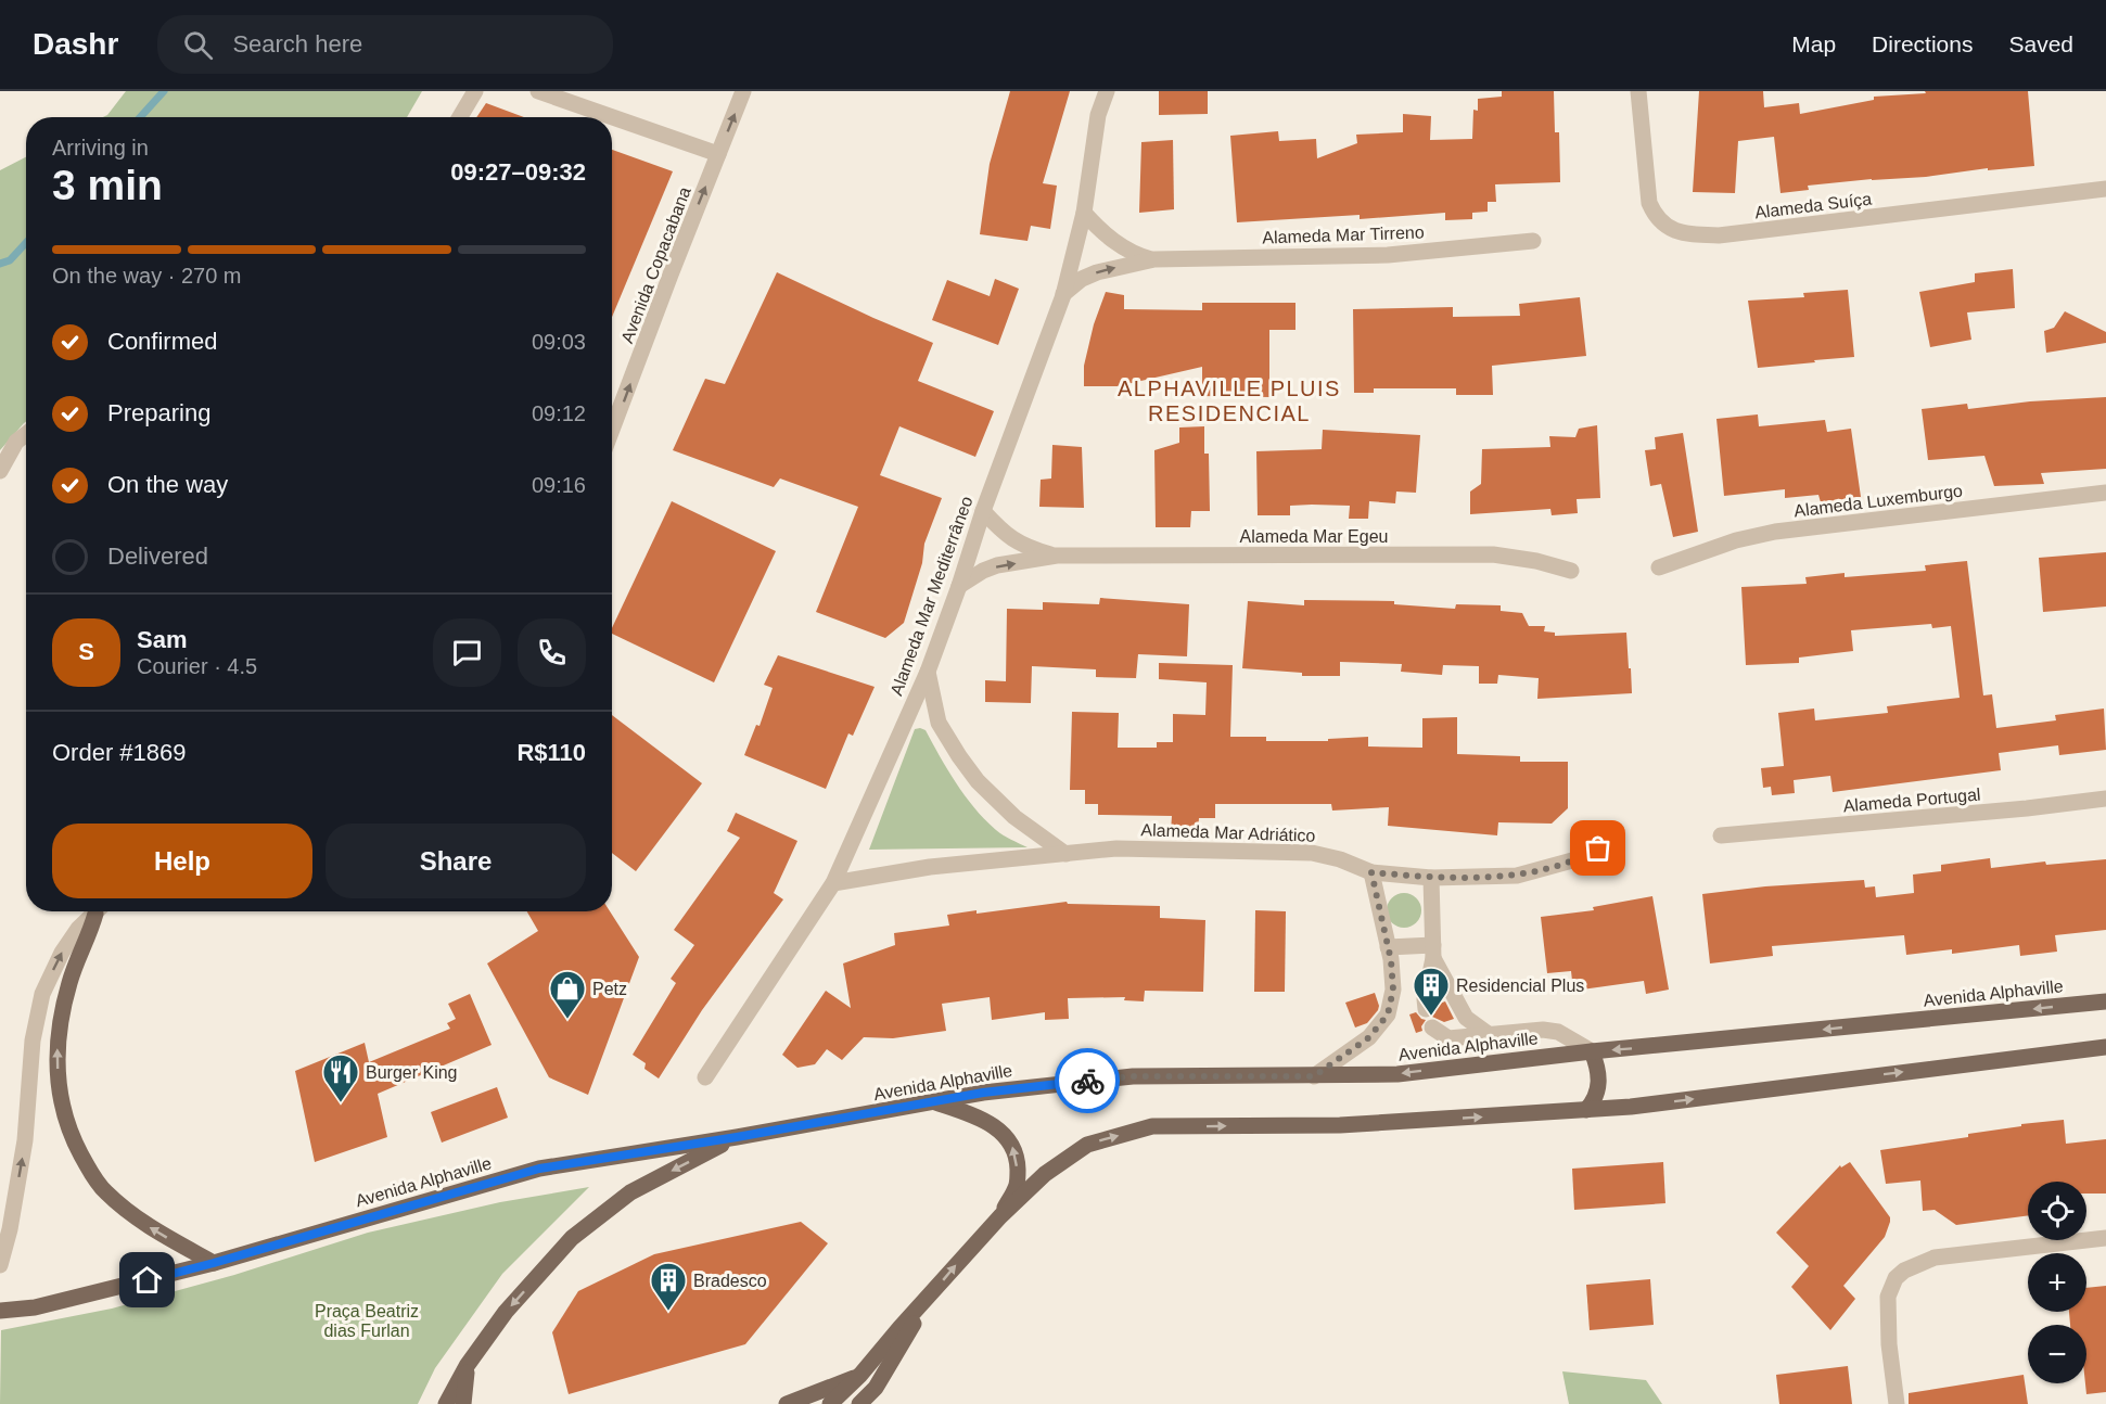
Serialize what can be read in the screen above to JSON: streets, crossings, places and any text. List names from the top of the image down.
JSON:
{
  "streets": {
    "main road": ["Avenida Alphaville"],
    "street": [
      "Alameda Suíça",
      "Alameda Mar Tirreno",
      "Avenida Copacabana",
      "Alameda Luxemburgo",
      "Alameda Mar Egeu",
      "Alameda Mar Mediterrâneo",
      "Alameda Portugal",
      "Alameda Mar Adriático"
    ]
  },
  "crossings": [
    ["Alameda Mar Tirreno", "Alameda Mar Mediterrâneo"],
    ["Alameda Mar Egeu", "Alameda Mar Mediterrâneo"],
    ["Alameda Mar Mediterrâneo", "Alameda Mar Adriático"]
  ],
  "one_way": ["Avenida Copacabana"],
  "districts": ["ALPHAVILLE PLUIS RESIDENCIAL"],
  "parks": ["Praça Beatriz dias Furlan"],
  "places": {
    "building": ["Residencial Plus", "Bradesco"],
    "shop": ["Petz"],
    "restaurant": ["Burger King"]
  },
  "page": {
    "header": "Dashr",
    "search": "Search here",
    "nav": ["Map", "Directions", "Saved"],
    "heading": ["3 min", "Arriving in", "09:27–09:32"],
    "panel": [
      "Sam",
      "Courier · 4.5",
      "Order #1869",
      "R$110"
    ],
    "bar": "On the way · 270 m",
    "list": [
      ["Confirmed", "09:03"],
      ["Preparing", "09:12"],
      ["On the way", "09:16"],
      "Delivered"
    ],
    "round": "S",
    "buttons": ["Help", "Share"],
    "map_buttons": ["+", "−"]
  }
}
